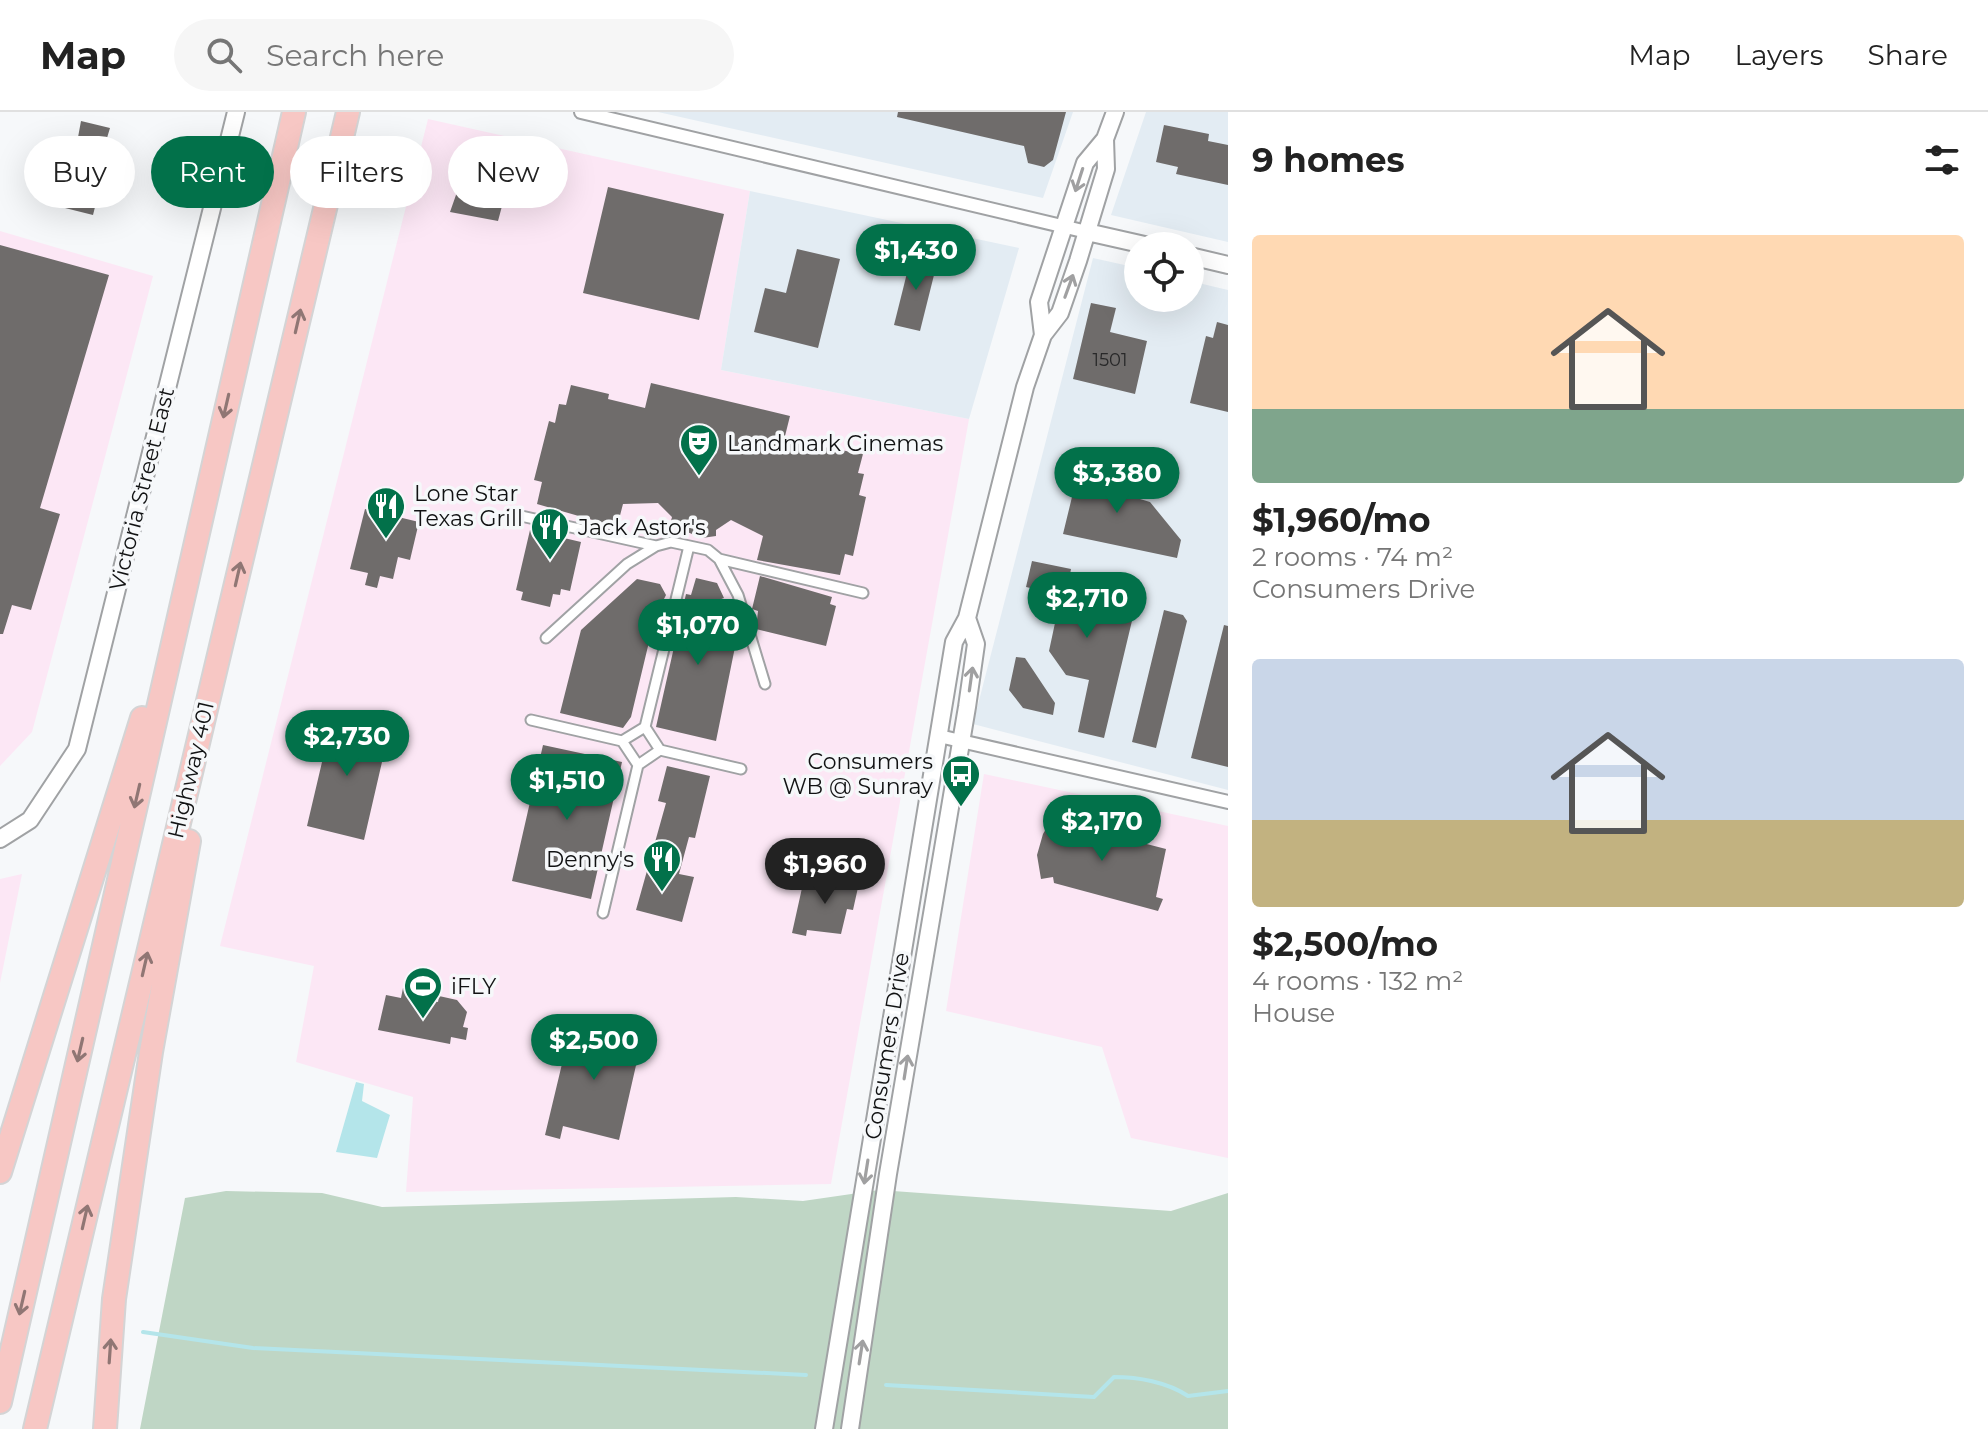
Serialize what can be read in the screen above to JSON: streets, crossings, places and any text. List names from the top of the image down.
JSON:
{
  "streets": {
    "highway": ["Highway 401"],
    "main road": ["Victoria Street East", "Consumers Drive"]
  },
  "places": {
    "theatre": ["Landmark Cinemas"],
    "restaurant": ["Lone Star Texas Grill", "Jack Astor's", "Denny's"],
    "bus stop": ["Consumers WB @ Sunray"],
    "sports": ["iFLY"]
  },
  "house_numbers": ["1501"],
  "page": {
    "header": "Map",
    "search": "Search here",
    "nav": ["Map", "Layers", "Share"],
    "heading": "9 homes",
    "chip": [
      "Buy",
      "Rent",
      "Filters",
      "New"
    ],
    "list": [
      {
        "name": "$1,960/mo",
        "note": "2 rooms · 74 m² · Consumers Drive"
      },
      {
        "name": "$2,500/mo",
        "note": "4 rooms · 132 m² · House"
      }
    ],
    "price": [
      "$1,430",
      "$3,380",
      "$2,710",
      "$1,070",
      "$2,730",
      "$1,510",
      "$2,170",
      "$1,960",
      "$2,500"
    ]
  }
}
